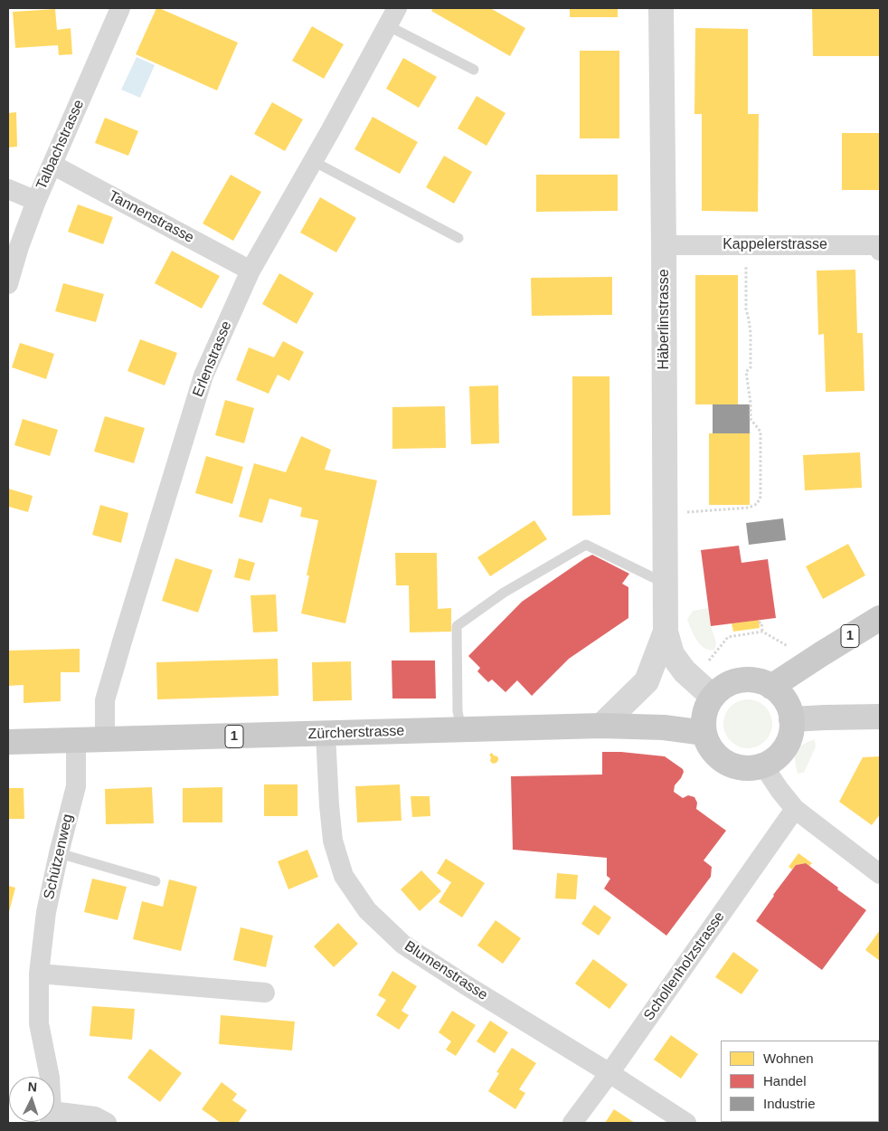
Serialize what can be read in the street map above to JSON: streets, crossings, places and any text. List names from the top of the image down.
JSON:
{
  "streets": {
    "main road": ["1", "Zürcherstrasse"],
    "street": [
      "Talbachstrasse",
      "Tannenstrasse",
      "Kappelerstrasse",
      "Häberlinstrasse",
      "Erlenstrasse",
      "Schützenweg",
      "Schollenholzstrasse",
      "Blumenstrasse"
    ]
  },
  "crossings": [
    ["Talbachstrasse", "Tannenstrasse"],
    ["Tannenstrasse", "Erlenstrasse"],
    ["Kappelerstrasse", "Häberlinstrasse"],
    ["Häberlinstrasse", "1"],
    ["Häberlinstrasse", "Zürcherstrasse"],
    ["Erlenstrasse", "Zürcherstrasse"],
    ["1", "Zürcherstrasse"],
    ["Zürcherstrasse", "Schützenweg"],
    ["Zürcherstrasse", "Blumenstrasse"],
    ["Schollenholzstrasse", "Blumenstrasse"]
  ],
  "legend": ["Wohnen", "Handel", "Industrie"],
  "north": "top"
}
